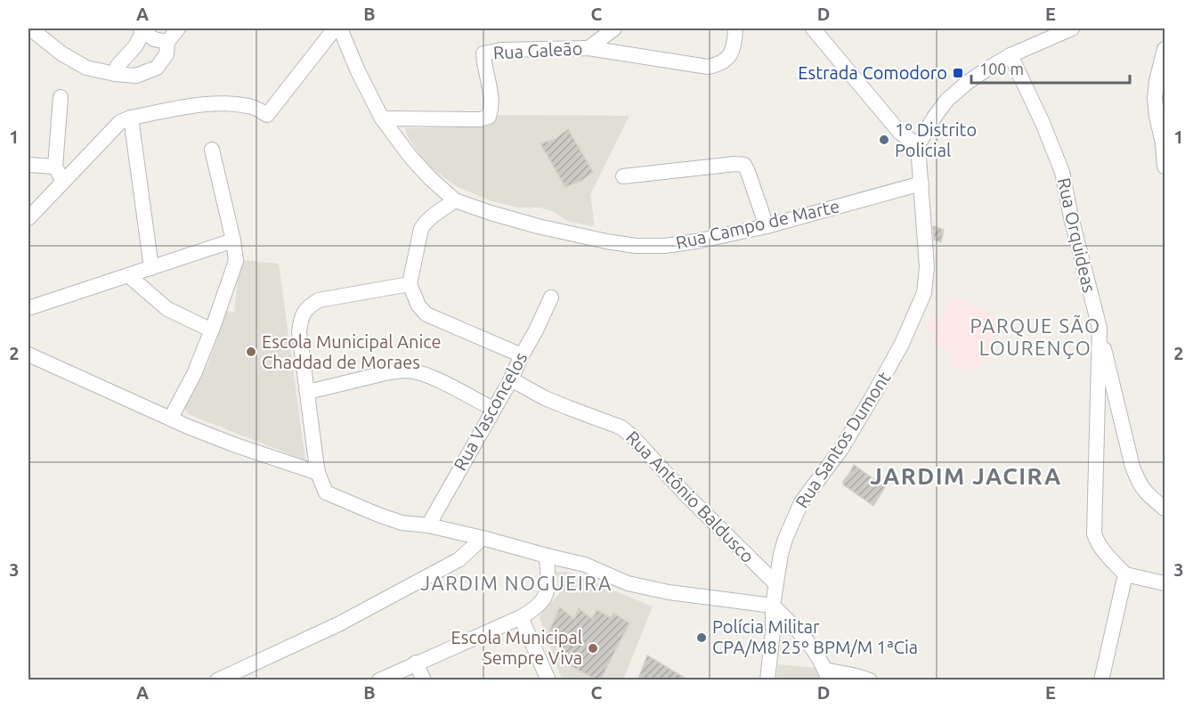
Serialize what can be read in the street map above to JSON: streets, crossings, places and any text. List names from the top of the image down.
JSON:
{
  "streets": {
    "street": [
      "Rua Galeão",
      "Rua Campo de Marte",
      "Rua Orquideas",
      "Rua Vasconcelos",
      "Rua Santos Dumont",
      "Rua Antônio Baldusco"
    ]
  },
  "crossings": [
    ["Rua Galeão", "Rua Campo de Marte"],
    ["Rua Campo de Marte", "Rua Santos Dumont"],
    ["Rua Vasconcelos", "Rua Antônio Baldusco"],
    ["Rua Santos Dumont", "Rua Antônio Baldusco"]
  ],
  "districts": ["PARQUE SÃO LOURENÇO", "JARDIM JACIRA", "JARDIM NOGUEIRA"],
  "places": {
    "transit": ["Estrada Comodoro"],
    "other": [
      "1º Distrito Policial",
      "Escola Municipal Anice Chaddad de Moraes",
      "Polícia Militar CPA/M8 25º BPM/M 1ªCia",
      "Escola Municipal Sempre Viva"
    ]
  },
  "scale_bar": "100 m",
  "grid": {
    "columns": [
      "A",
      "B",
      "C",
      "D",
      "E"
    ],
    "rows": ["1", "2", "3"]
  }
}
